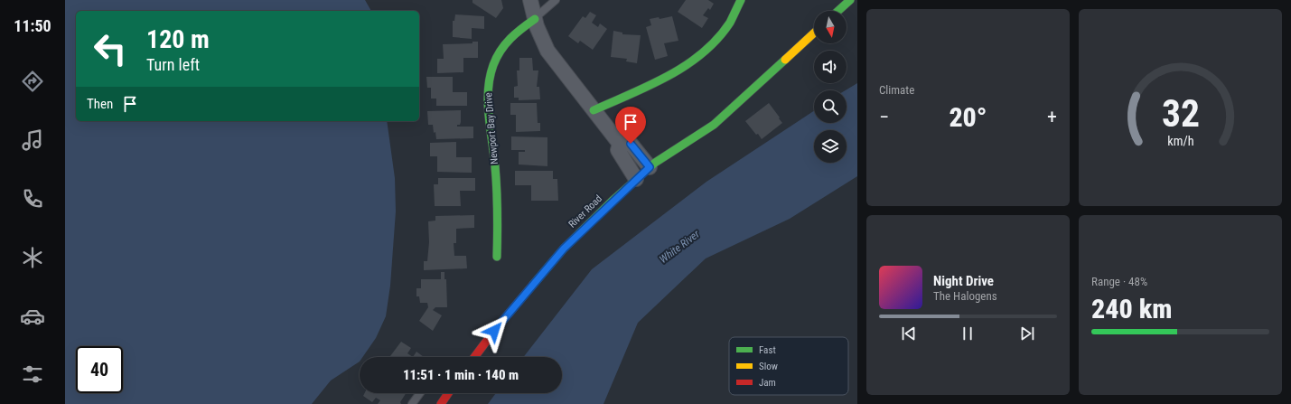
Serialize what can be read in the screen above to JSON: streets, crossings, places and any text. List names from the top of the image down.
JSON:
{
  "streets": {
    "street": ["Newport Bay Drive", "River Road"]
  },
  "water": ["White River"],
  "legend": ["Fast", "Slow", "Jam"],
  "north": "bottom",
  "page": {
    "tabs": "11:50",
    "tile": [
      "Climate",
      ["Range · 48%", "240 km"]
    ],
    "turn": ["120 m", "Turn left"],
    "then": "Then",
    "heat": ["−", "20°", "+"],
    "song": ["Night Drive", "The Halogens"],
    "limit": "40",
    "trip": "11:51 · 1 min · 140 m",
    "gauge": ["32", "km/h"]
  }
}
